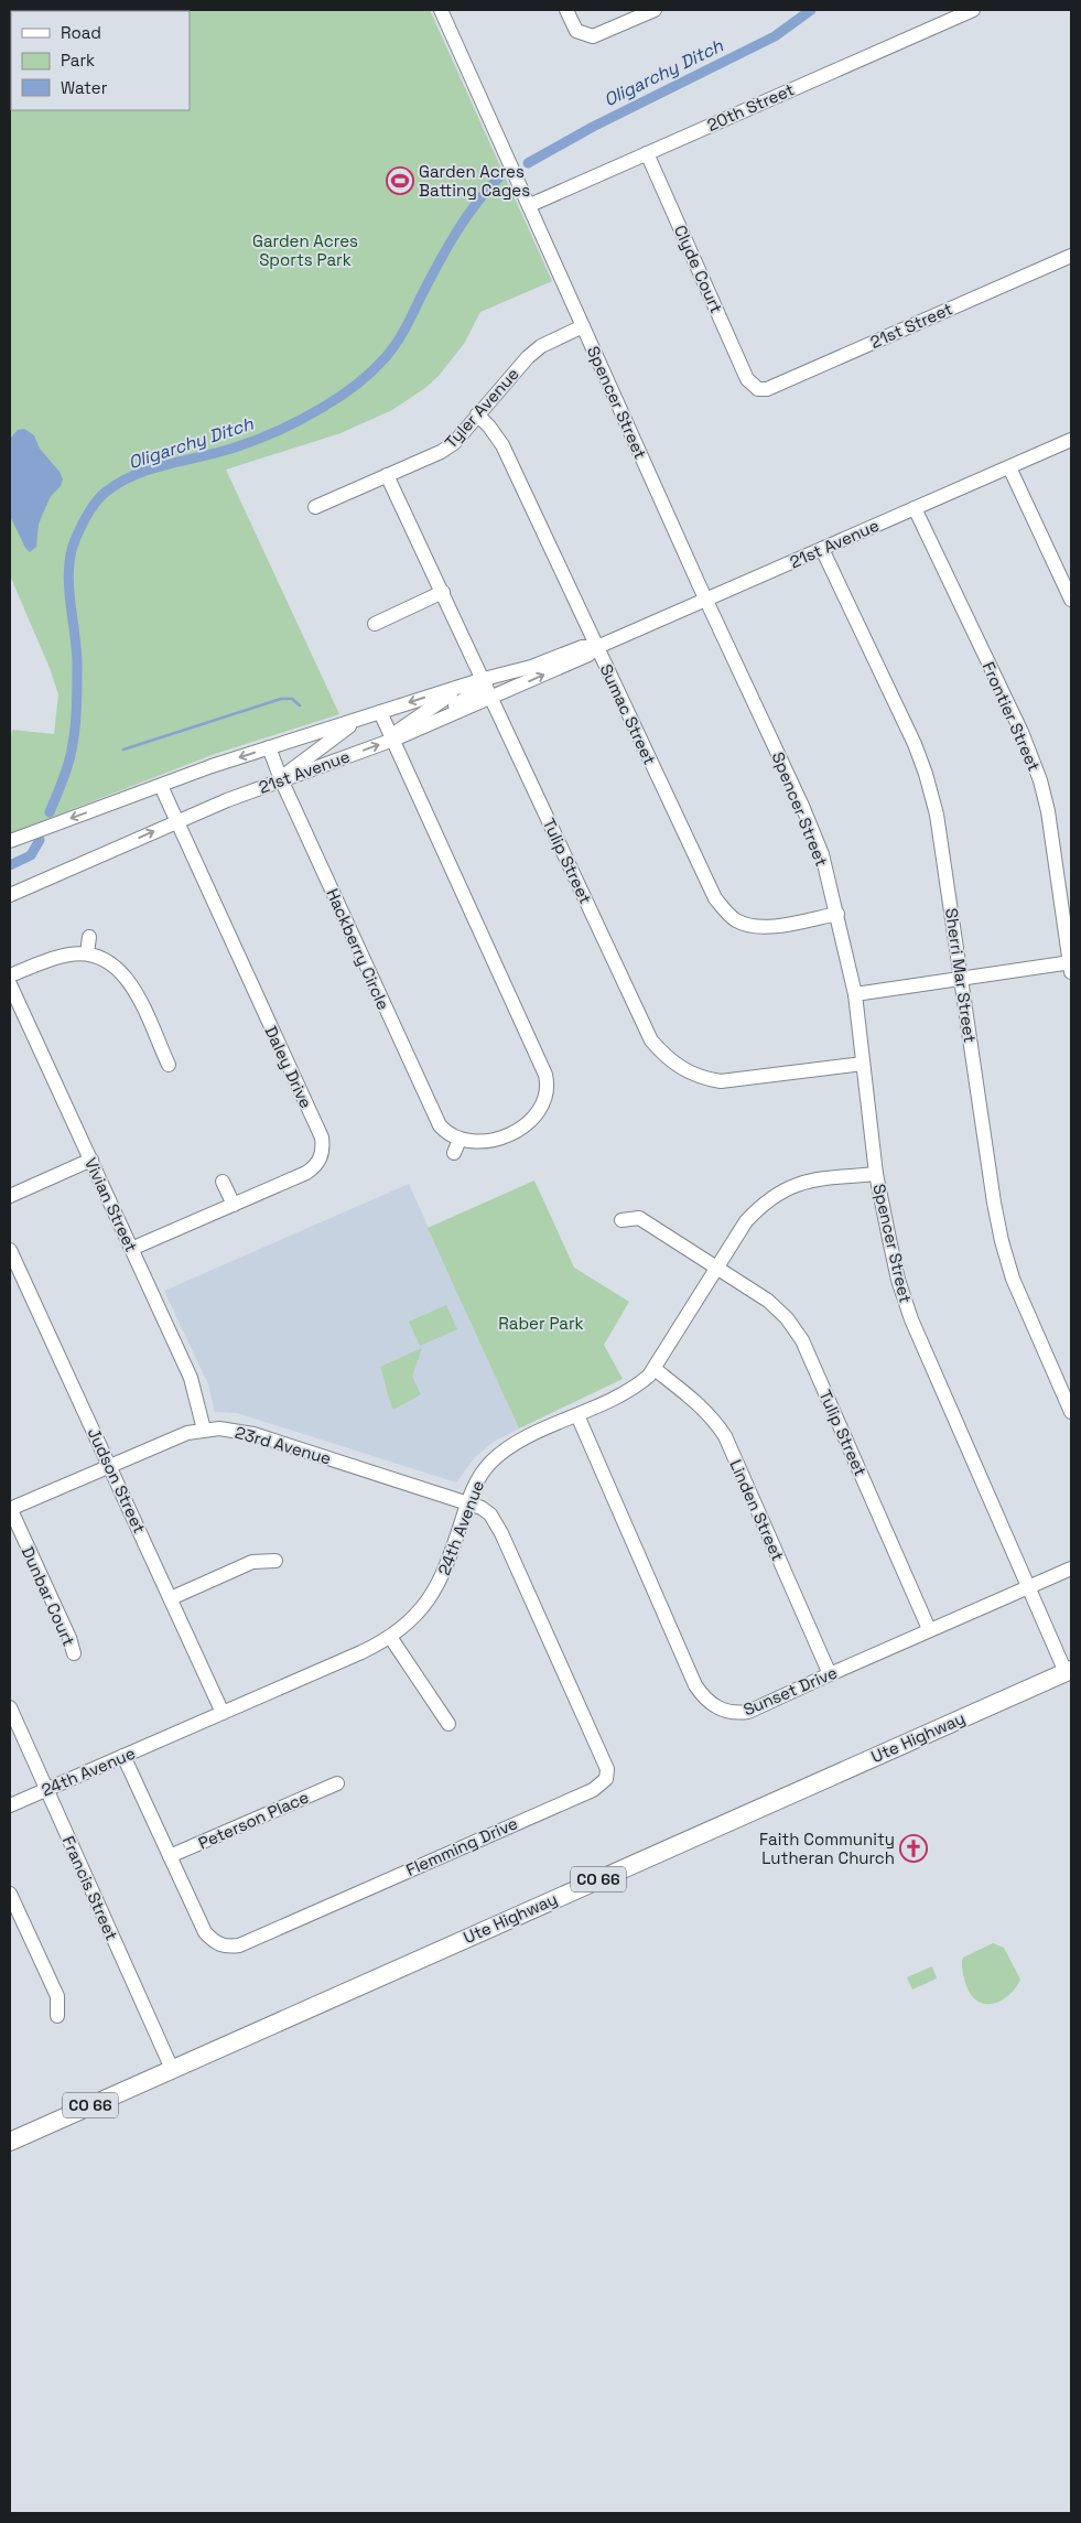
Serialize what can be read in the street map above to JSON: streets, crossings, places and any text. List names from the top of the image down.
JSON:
{
  "streets": {
    "main road": ["Ute Highway", "CO 66"],
    "street": [
      "20th Street",
      "Clyde Court",
      "21st Street",
      "Spencer Street",
      "Tyler Avenue",
      "21st Avenue",
      "Sumac Street",
      "Frontier Street",
      "Tulip Street",
      "Hackberry Circle",
      "Sherri Mar Street",
      "Daley Drive",
      "Vivian Street",
      "23rd Avenue",
      "Judson Street",
      "Linden Street",
      "24th Avenue",
      "Dunbar Court",
      "Sunset Drive",
      "Peterson Place",
      "Flemming Drive",
      "Francis Street"
    ]
  },
  "crossings": [
    ["20th Street", "Clyde Court"],
    ["20th Street", "Spencer Street"],
    ["Clyde Court", "21st Street"],
    ["Spencer Street", "Tyler Avenue"],
    ["Spencer Street", "21st Avenue"],
    ["Spencer Street", "Sumac Street"],
    ["Spencer Street", "Tulip Street"],
    ["Spencer Street", "24th Avenue"],
    ["Spencer Street", "Sunset Drive"],
    ["Spencer Street", "Ute Highway"],
    ["Tyler Avenue", "Sumac Street"],
    ["Tyler Avenue", "Tulip Street"],
    ["21st Avenue", "Sumac Street"],
    ["21st Avenue", "Frontier Street"],
    ["21st Avenue", "Tulip Street"],
    ["21st Avenue", "Hackberry Circle"],
    ["21st Avenue", "Sherri Mar Street"],
    ["21st Avenue", "Daley Drive"],
    ["Tulip Street", "24th Avenue"],
    ["Tulip Street", "Sunset Drive"],
    ["Daley Drive", "Vivian Street"],
    ["Vivian Street", "23rd Avenue"],
    ["23rd Avenue", "Judson Street"],
    ["23rd Avenue", "24th Avenue"],
    ["23rd Avenue", "Dunbar Court"],
    ["23rd Avenue", "Flemming Drive"],
    ["Judson Street", "24th Avenue"],
    ["Linden Street", "24th Avenue"],
    ["Linden Street", "Sunset Drive"],
    ["24th Avenue", "Sunset Drive"],
    ["24th Avenue", "Flemming Drive"],
    ["24th Avenue", "Francis Street"],
    ["Ute Highway", "Francis Street"],
    ["Peterson Place", "Flemming Drive"]
  ],
  "water": ["Oligarchy Ditch"],
  "parks": ["Garden Acres Sports Park", "Raber Park"],
  "places": {
    "sports": ["Garden Acres Batting Cages"],
    "church": ["Faith Community Lutheran Church"]
  },
  "legend": ["Road", "Park", "Water"]
}
